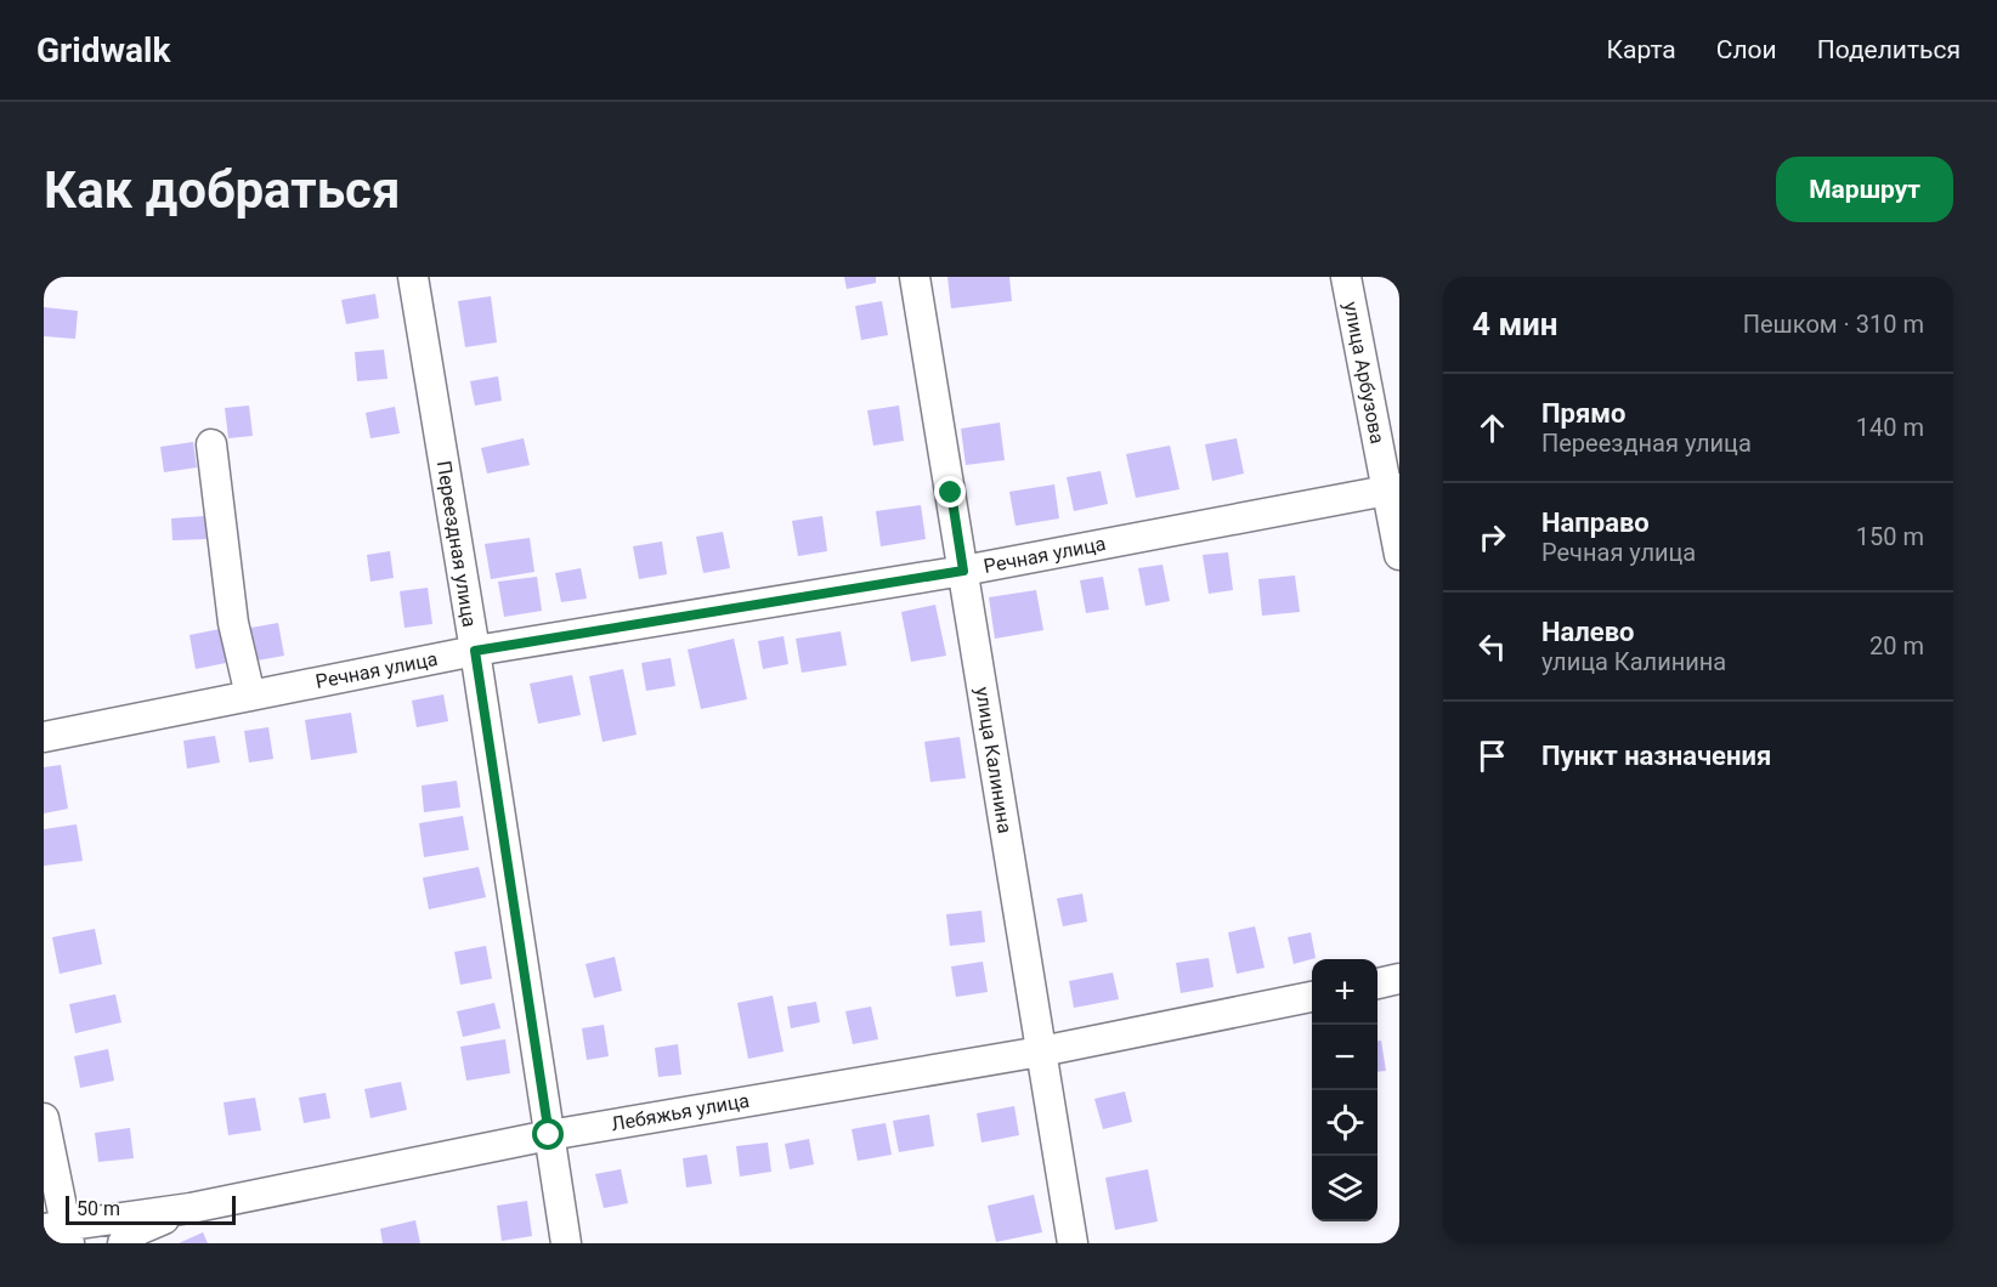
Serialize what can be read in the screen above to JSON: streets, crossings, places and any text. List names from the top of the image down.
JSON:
{
  "streets": {
    "street": [
      "улица Арбузова",
      "Переездная улица",
      "Речная улица",
      "улица Калинина",
      "Лебяжья улица"
    ]
  },
  "crossings": [
    ["улица Арбузова", "Речная улица"],
    ["Переездная улица", "Речная улица"],
    ["Переездная улица", "Лебяжья улица"],
    ["Речная улица", "улица Калинина"],
    ["улица Калинина", "Лебяжья улица"]
  ],
  "scale_bar": "50 m",
  "page": {
    "header": "Gridwalk",
    "nav": ["Карта", "Слои", "Поделиться"],
    "buttons": "Маршрут",
    "title": "Как добраться",
    "heading": ["4 мин", "Пешком · 310 m"],
    "list": [
      ["Прямо", "Переездная улица", "140 m"],
      ["Направо", "Речная улица", "150 m"],
      ["Налево", "улица Калинина", "20 m"],
      "Пункт назначения"
    ],
    "map_buttons": ["+", "−"],
    "scale": "50 m"
  }
}
